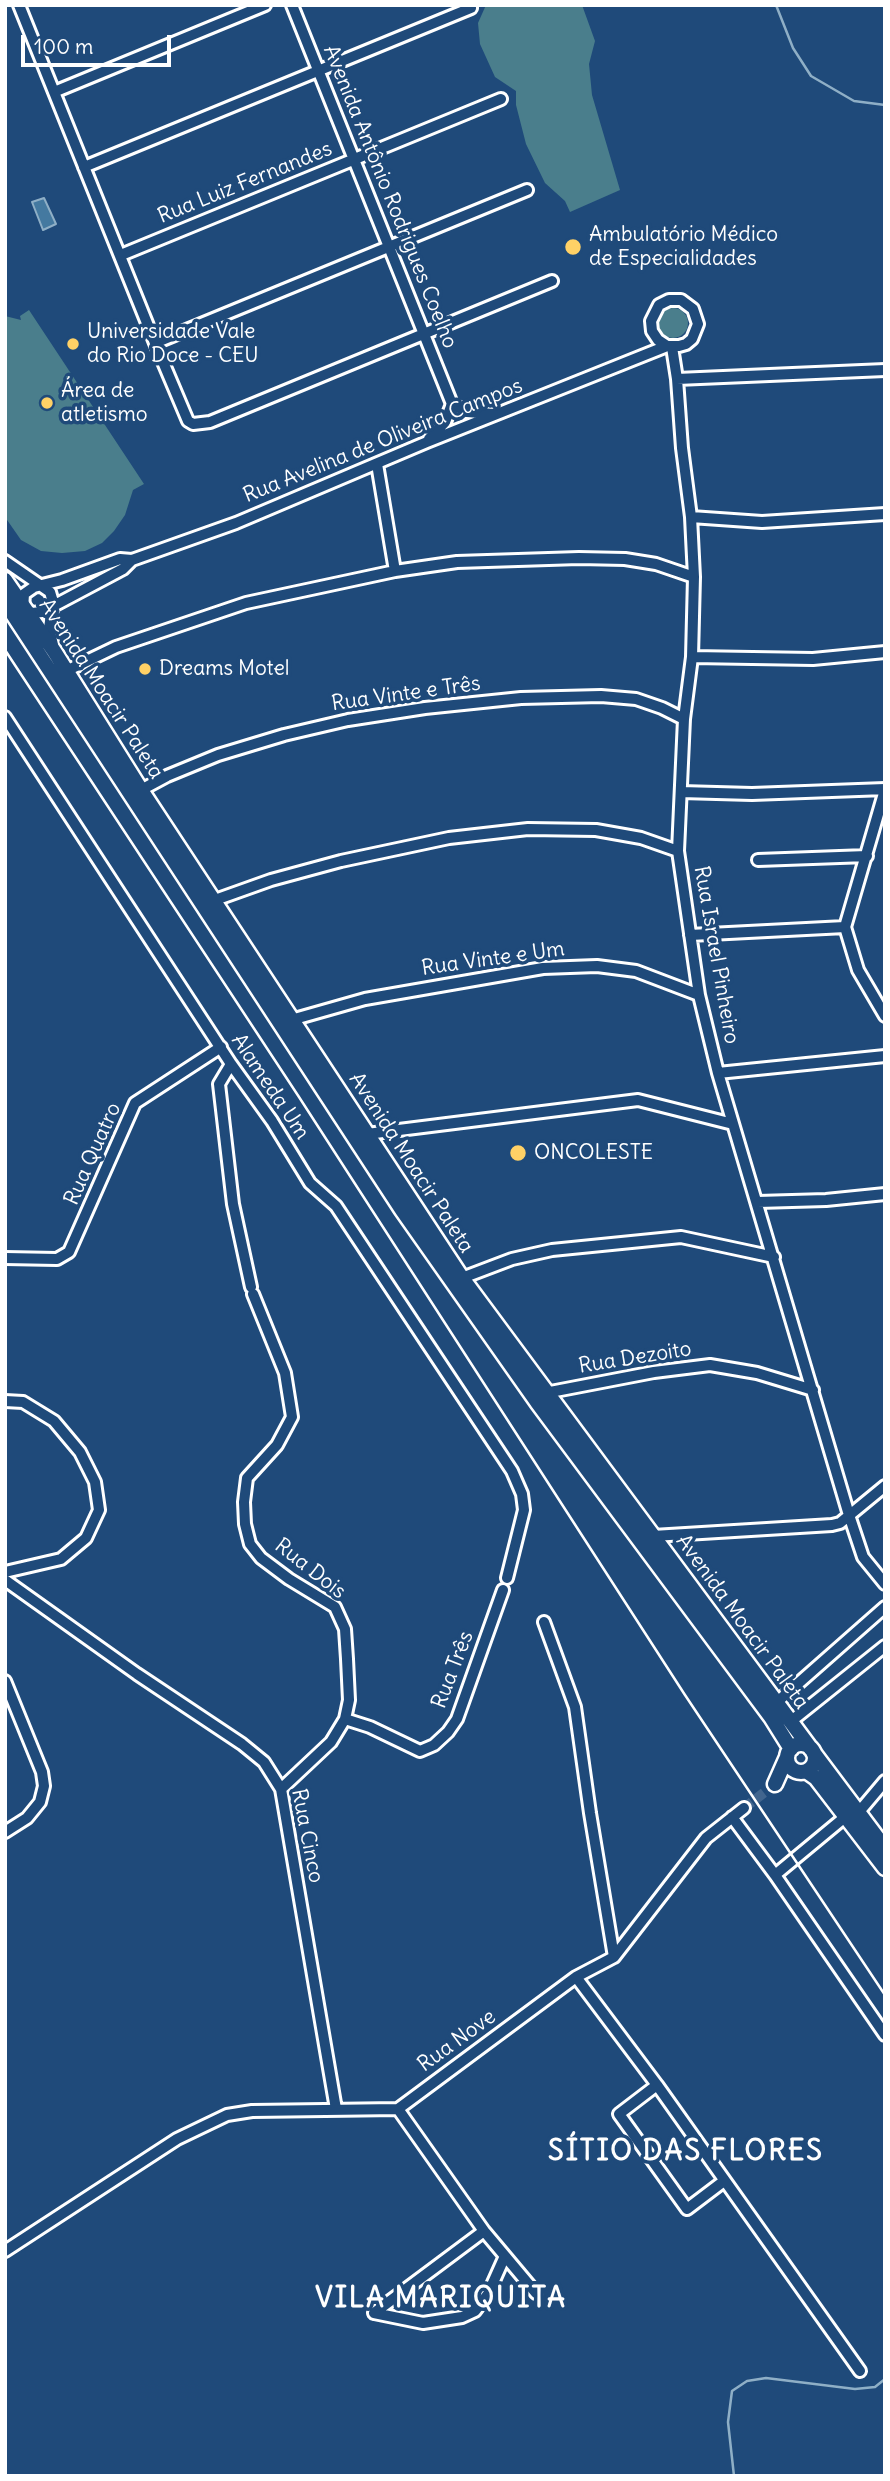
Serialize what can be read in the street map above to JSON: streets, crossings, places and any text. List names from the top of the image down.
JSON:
{
  "streets": {
    "main road": ["Avenida Moacir Paleta"],
    "street": [
      "Rua Luiz Fernandes",
      "Avenida Antônio Rodrigues Coelho",
      "Rua Avelina de Oliveira Campos",
      "Rua Vinte e Três",
      "Rua Israel Pinheiro",
      "Rua Vinte e Um",
      "Alameda Um",
      "Rua Quatro",
      "Rua Dezoito",
      "Rua Dois",
      "Rua Três",
      "Rua Cinco",
      "Rua Nove"
    ]
  },
  "crossings": [
    ["Rua Luiz Fernandes", "Avenida Antônio Rodrigues Coelho"],
    ["Rua Avelina de Oliveira Campos", "Avenida Moacir Paleta"],
    ["Rua Avelina de Oliveira Campos", "Rua Israel Pinheiro"],
    ["Avenida Moacir Paleta", "Rua Vinte e Três"],
    ["Avenida Moacir Paleta", "Rua Vinte e Um"],
    ["Avenida Moacir Paleta", "Rua Dezoito"],
    ["Rua Vinte e Três", "Rua Israel Pinheiro"],
    ["Rua Israel Pinheiro", "Rua Vinte e Um"],
    ["Rua Israel Pinheiro", "Rua Dezoito"],
    ["Alameda Um", "Rua Quatro"],
    ["Alameda Um", "Rua Dois"],
    ["Rua Dois", "Rua Três"],
    ["Rua Dois", "Rua Cinco"]
  ],
  "districts": ["SÍTIO DAS FLORES", "VILA MARIQUITA"],
  "places": [
    "Ambulatório Médico de Especialidades",
    "Universidade Vale do Rio Doce - CEU",
    "Área de atletismo",
    "Dreams Motel",
    "ONCOLESTE"
  ],
  "scale_bar": "100 m"
}
